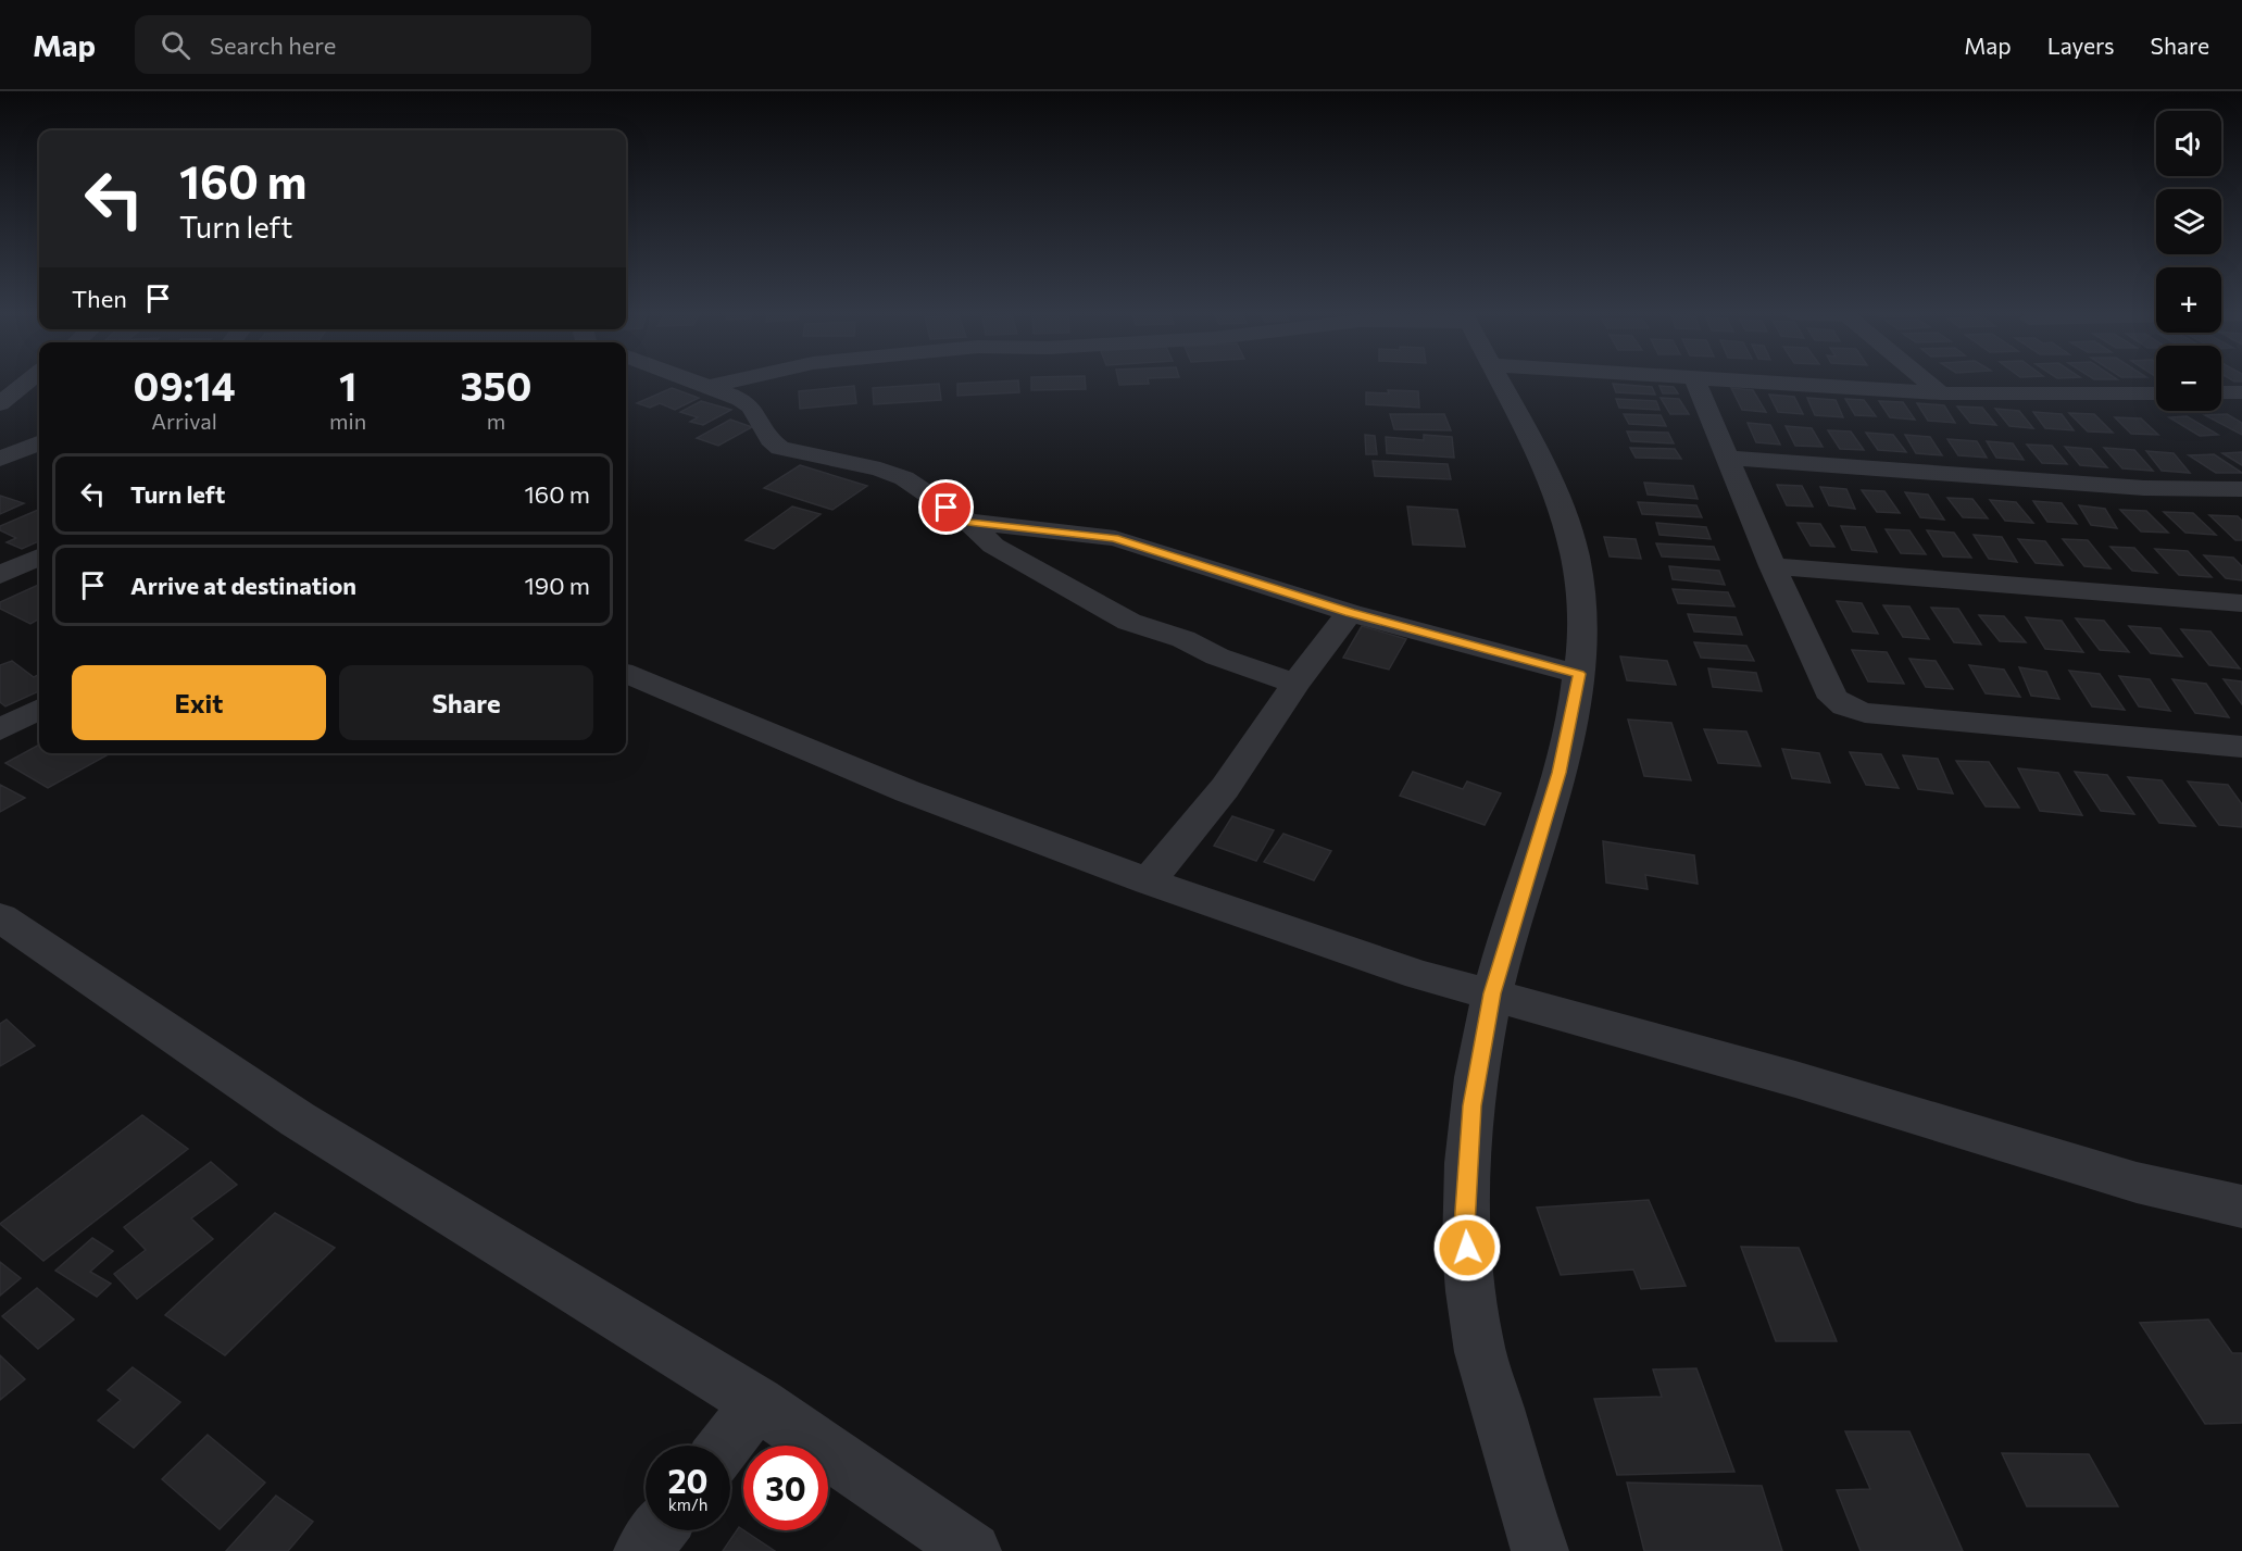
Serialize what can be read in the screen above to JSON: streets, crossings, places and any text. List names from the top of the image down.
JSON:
{
  "page": {
    "header": "Map",
    "search": "Search here",
    "nav": ["Map", "Layers", "Share"],
    "map_buttons": ["+", "−"],
    "turn": ["160 m", "Turn left"],
    "then": "Then",
    "eta": [
      "09:14",
      "Arrival",
      "1",
      "min",
      "350",
      "m"
    ],
    "list": [
      {
        "name": "Turn left",
        "value": "160 m"
      },
      {
        "name": "Arrive at destination",
        "value": "190 m"
      }
    ],
    "buttons": ["Exit", "Share"],
    "speed": "20 km/h",
    "limit": "30"
  }
}
